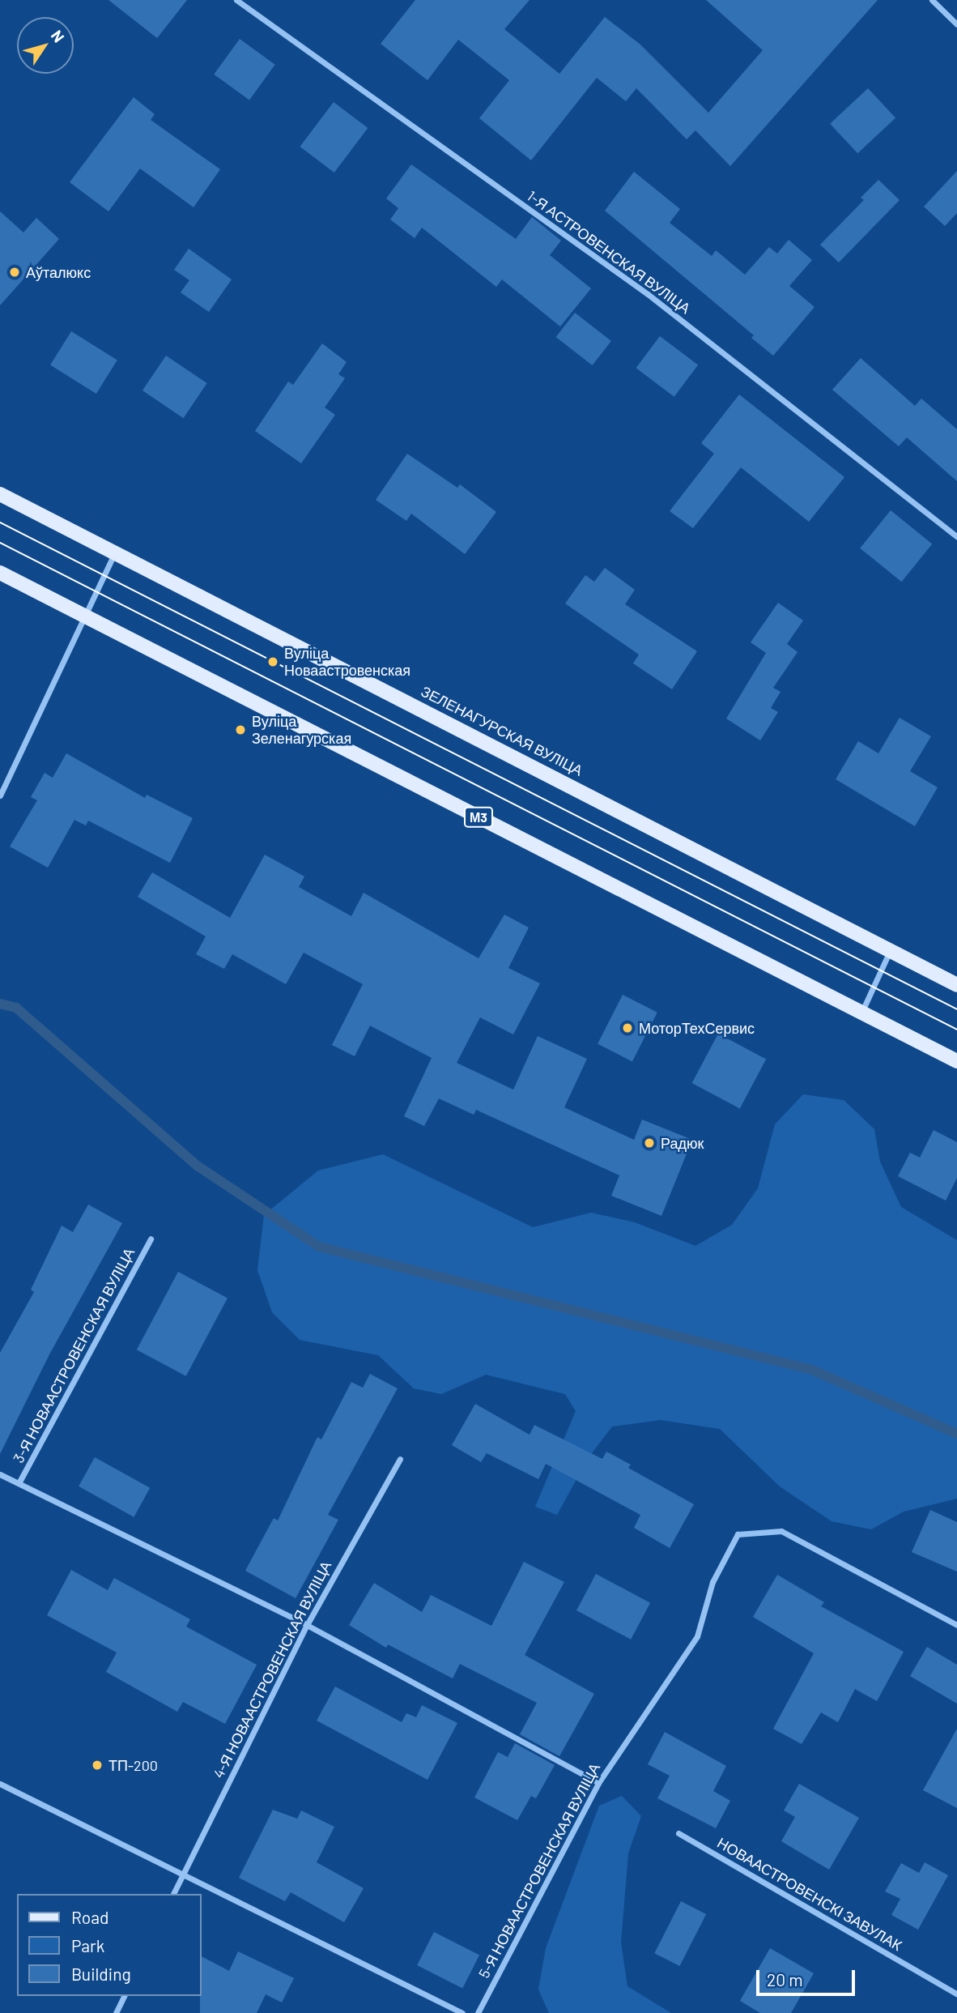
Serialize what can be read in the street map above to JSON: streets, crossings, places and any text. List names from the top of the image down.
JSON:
{
  "streets": {
    "main road": ["ЗЕЛЕНАГУРСКАЯ ВУЛІЦА", "М3"],
    "street": [
      "1-Я АСТРОВЕНСКАЯ ВУЛІЦА",
      "3-Я НОВААСТРОВЕНСКАЯ ВУЛІЦА",
      "4-Я НОВААСТРОВЕНСКАЯ ВУЛІЦА",
      "5-Я НОВААСТРОВЕНСКАЯ ВУЛІЦА",
      "НОВААСТРОВЕНСКІ ЗАВУЛАК"
    ]
  },
  "places": [
    "Аўталюкс",
    "Вуліца Новаастровенская",
    "Вуліца Зеленагурская",
    "МоторТехСервис",
    "Радюк",
    "ТП-200"
  ],
  "legend": ["Road", "Park", "Building"],
  "scale_bar": "20 m",
  "north": "top right"
}
